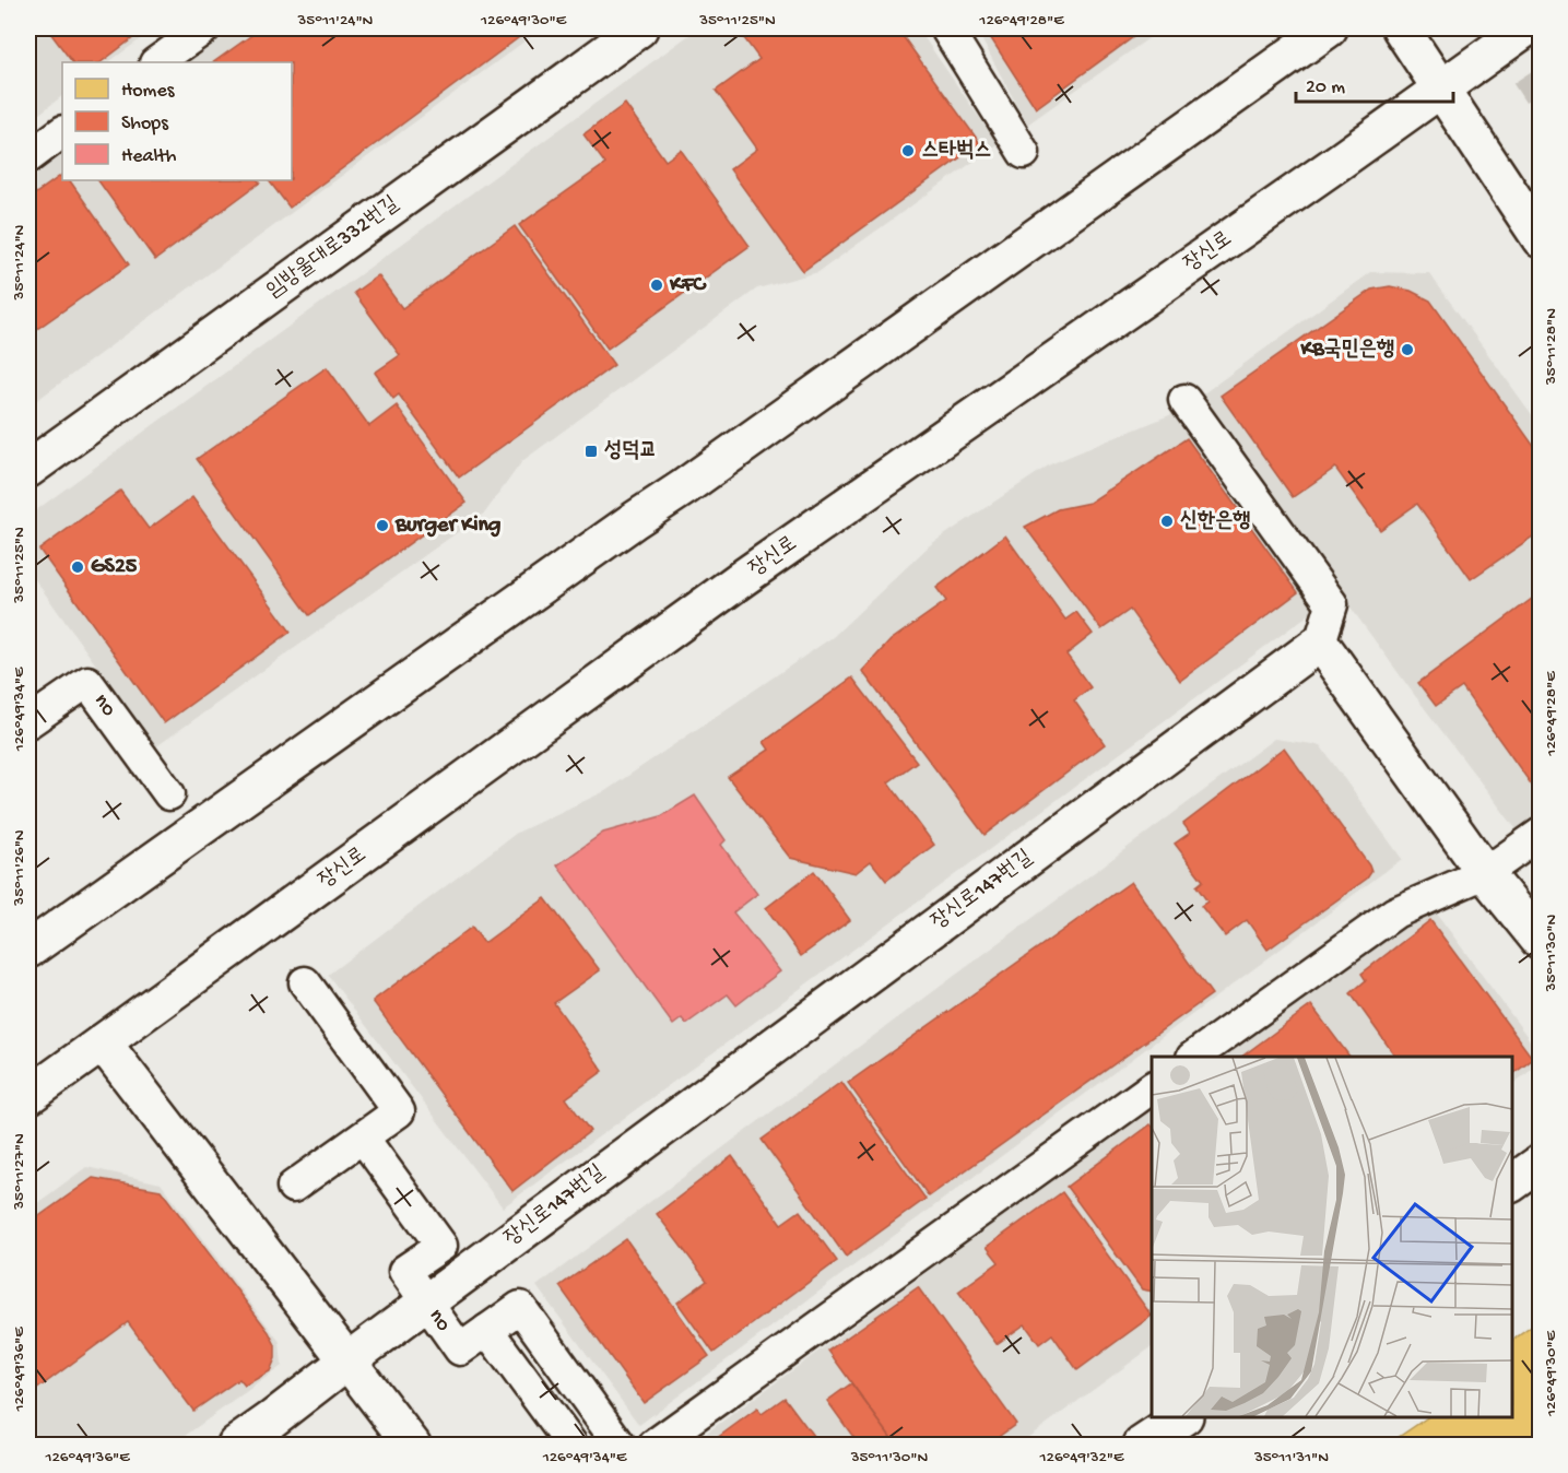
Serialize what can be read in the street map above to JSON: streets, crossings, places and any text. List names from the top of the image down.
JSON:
{
  "streets": {
    "main road": ["임방울대로332번길", "장신로", "장신로147번길"],
    "street": ["no"]
  },
  "crossings": [
    ["no", "장신로147번길"]
  ],
  "places": {
    "other": [
      "스타벅스",
      "KFC",
      "KB국민은행",
      "신한은행",
      "Burger King",
      "GS25"
    ],
    "transit": ["성덕교"]
  },
  "legend": ["Homes", "Shops", "Health"],
  "scale_bar": "20 m",
  "coordinates": [
    "35°11'24\"N",
    "126°49'30\"E",
    "35°11'25\"N",
    "126°49'28\"E",
    "35°11'28\"N",
    "126°49'34\"E",
    "35°11'26\"N",
    "35°11'30\"N",
    "35°11'27\"N",
    "126°49'36\"E",
    "126°49'32\"E",
    "35°11'31\"N"
  ]
}
